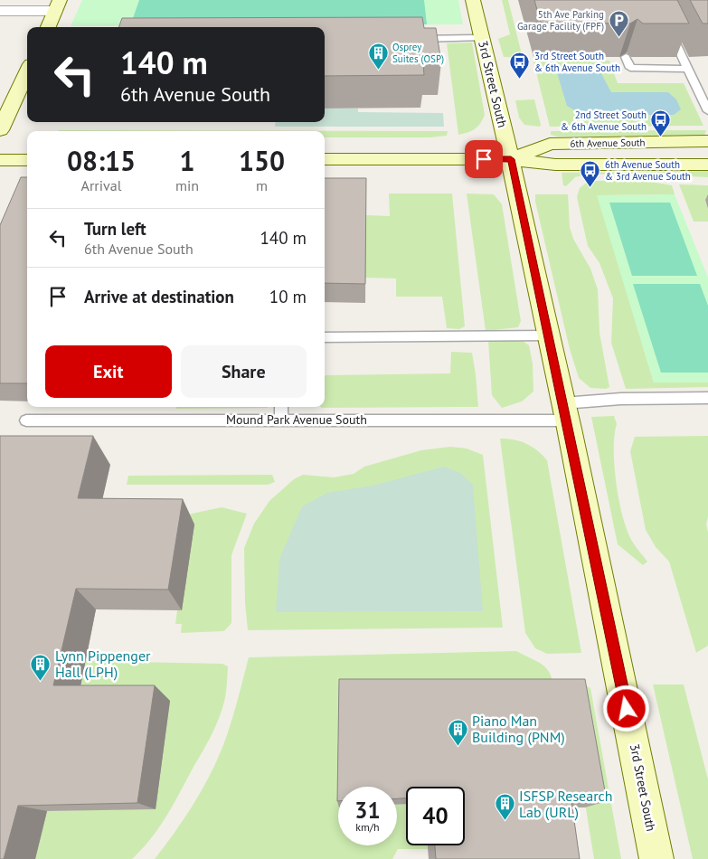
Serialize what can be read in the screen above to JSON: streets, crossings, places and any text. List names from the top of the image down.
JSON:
{
  "streets": {
    "street": ["3rd Street South", "6th Avenue South"],
    "lane": ["Mound Park Avenue South"]
  },
  "crossings": [
    ["3rd Street South", "6th Avenue South"],
    ["3rd Street South", "Mound Park Avenue South"]
  ],
  "places": {
    "parking": ["5th Ave Parking Garage Facility (FPF)"],
    "building": [
      "Osprey Suites (OSP)",
      "Lynn Pippenger Hall (LPH)",
      "Piano Man Building (PNM)",
      "ISFSP Research Lab (URL)"
    ],
    "bus stop": ["3rd Street South & 6th Avenue South", "2nd Street South & 6th Avenue South", "6th Avenue South & 3rd Avenue South"]
  },
  "page": {
    "turn": ["140 m", "6th Avenue South"],
    "eta": [
      "08:15",
      "Arrival",
      "1",
      "min",
      "150",
      "m"
    ],
    "list": [
      {
        "name": "Turn left",
        "note": "6th Avenue South",
        "value": "140 m"
      },
      {
        "name": "Arrive at destination",
        "value": "10 m"
      }
    ],
    "buttons": ["Exit", "Share"],
    "speed": "31 km/h",
    "limit": "40"
  }
}
